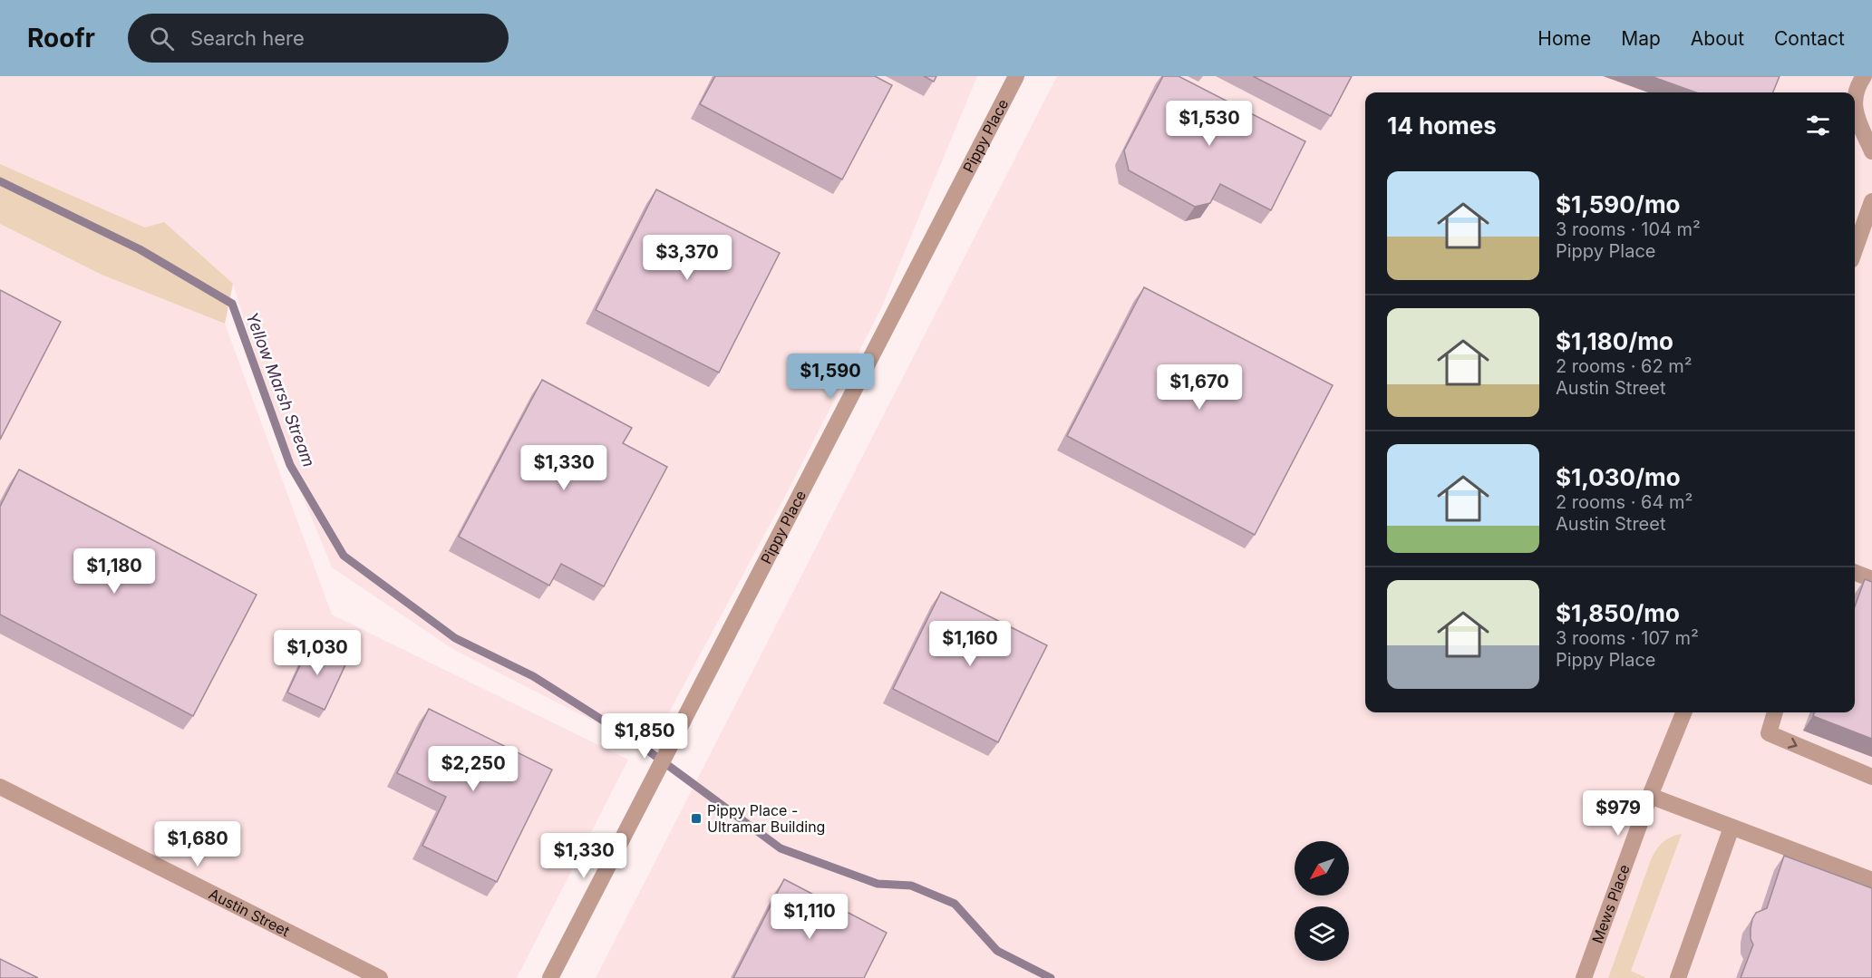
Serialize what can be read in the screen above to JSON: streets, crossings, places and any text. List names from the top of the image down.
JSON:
{
  "streets": {
    "street": ["Pippy Place", "Mews Place", "Austin Street"]
  },
  "water": ["Yellow Marsh Stream"],
  "places": {
    "transit": ["Pippy Place - Ultramar Building"]
  },
  "north": "bottom left",
  "page": {
    "header": "Roofr",
    "search": "Search here",
    "nav": [
      "Home",
      "Map",
      "About",
      "Contact"
    ],
    "heading": "14 homes",
    "price": [
      "$1,530",
      "$3,370",
      "$1,590",
      "$1,670",
      "$1,330",
      "$1,180",
      "$1,160",
      "$1,030",
      "$1,850",
      "$2,250",
      "$979",
      "$1,680",
      "$1,330",
      "$1,110"
    ],
    "list": [
      {
        "name": "$1,590/mo",
        "note": "3 rooms · 104 m² · Pippy Place"
      },
      {
        "name": "$1,180/mo",
        "note": "2 rooms · 62 m² · Austin Street"
      },
      {
        "name": "$1,030/mo",
        "note": "2 rooms · 64 m² · Austin Street"
      },
      {
        "name": "$1,850/mo",
        "note": "3 rooms · 107 m² · Pippy Place"
      }
    ]
  }
}
